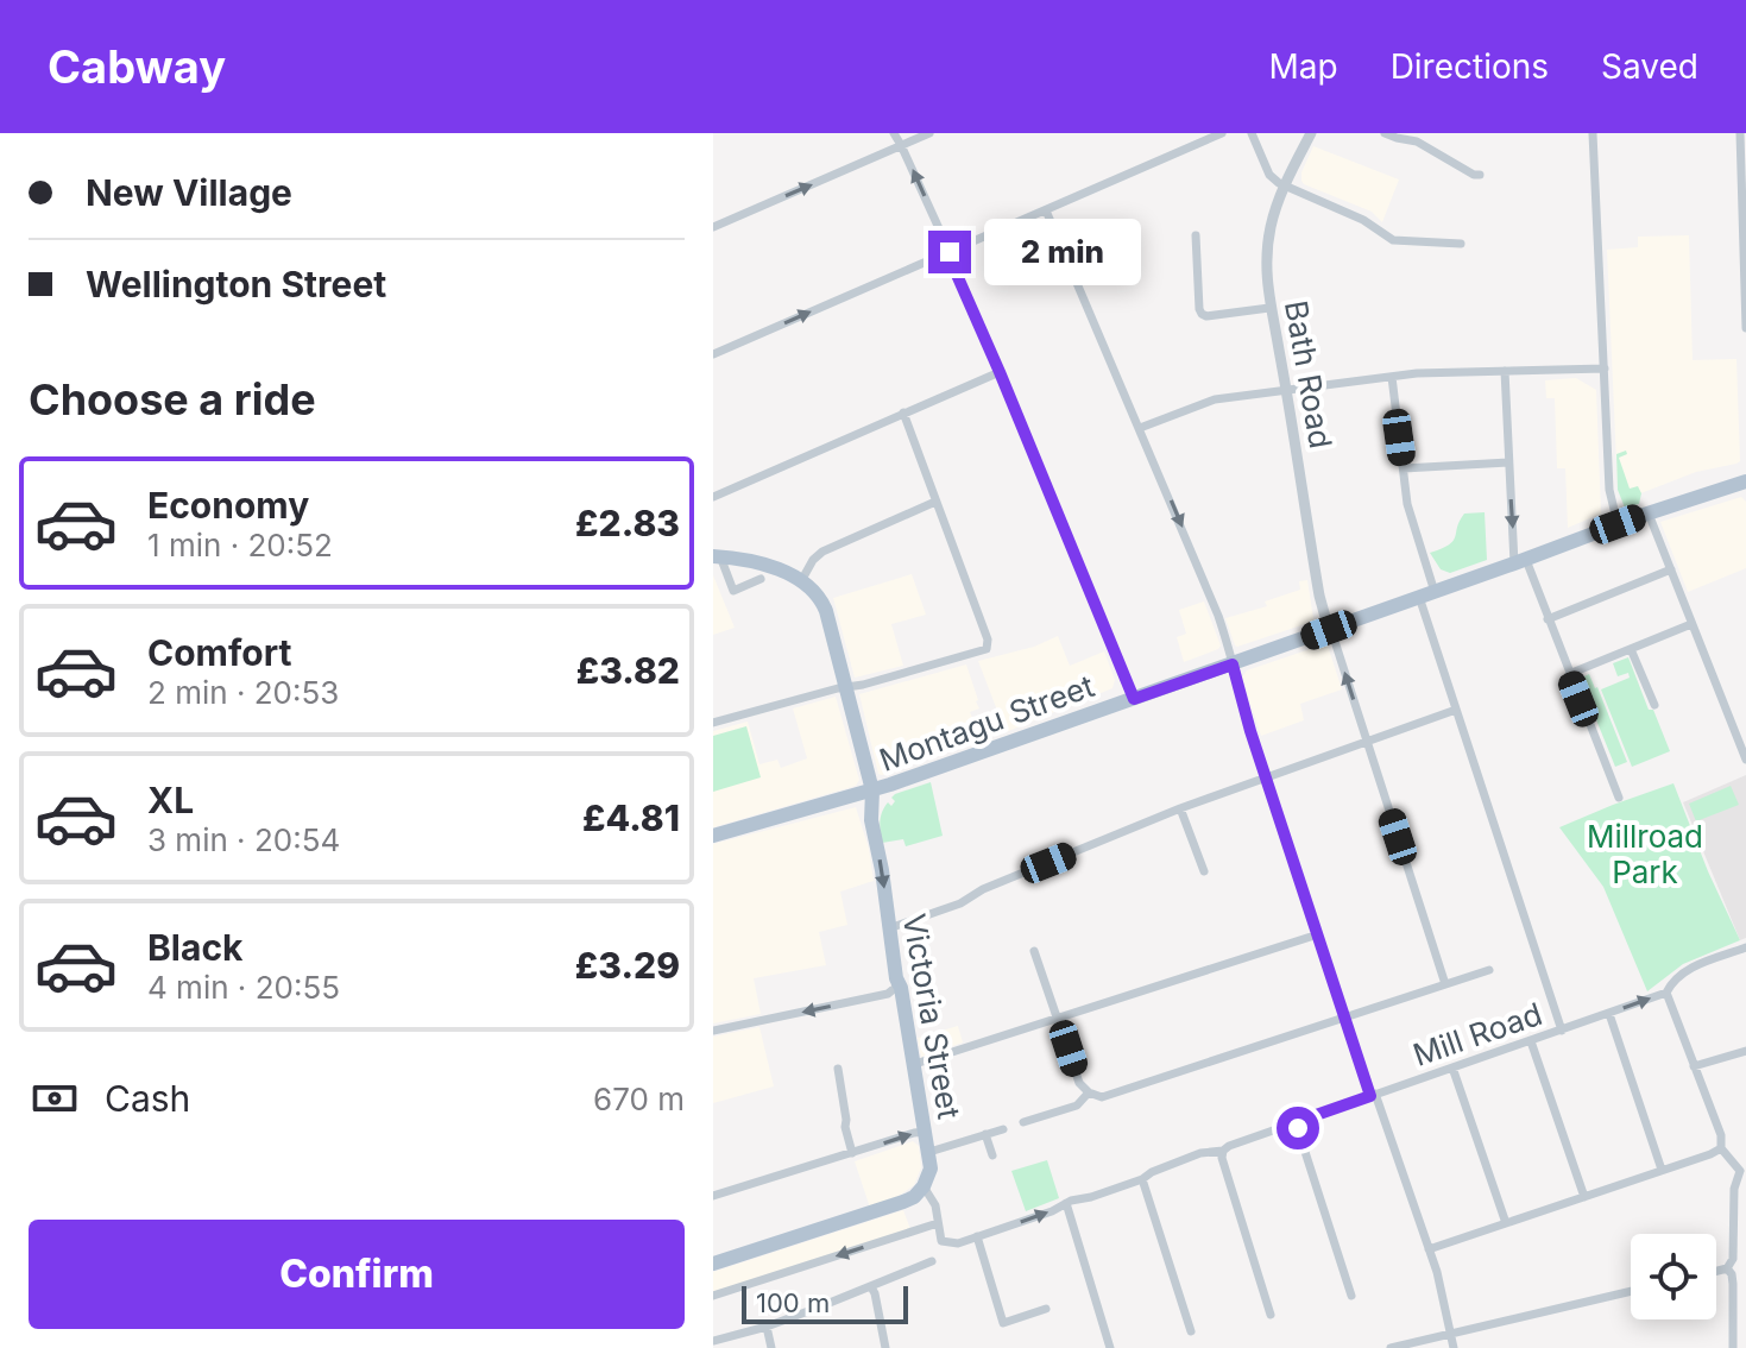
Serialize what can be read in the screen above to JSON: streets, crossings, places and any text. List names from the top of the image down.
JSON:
{
  "streets": {
    "main road": ["Montagu Street", "Victoria Street"],
    "street": ["Bath Road", "Mill Road"]
  },
  "crossings": [
    ["Bath Road", "Montagu Street"],
    ["Montagu Street", "Victoria Street"]
  ],
  "parks": ["Millroad Park"],
  "scale_bar": "100 m",
  "page": {
    "header": "Cabway",
    "nav": ["Map", "Directions", "Saved"],
    "banner": ["New Village", "Wellington Street"],
    "bubble": "2 min",
    "heading": "Choose a ride",
    "list": [
      {
        "name": "Economy",
        "note": "1 min · 20:52",
        "value": "£2.83"
      },
      {
        "name": "Comfort",
        "note": "2 min · 20:53",
        "value": "£3.82"
      },
      {
        "name": "XL",
        "note": "3 min · 20:54",
        "value": "£4.81"
      },
      {
        "name": "Black",
        "note": "4 min · 20:55",
        "value": "£3.29"
      }
    ],
    "pay": ["Cash", "670 m"],
    "buttons": "Confirm",
    "scale": "100 m"
  }
}
